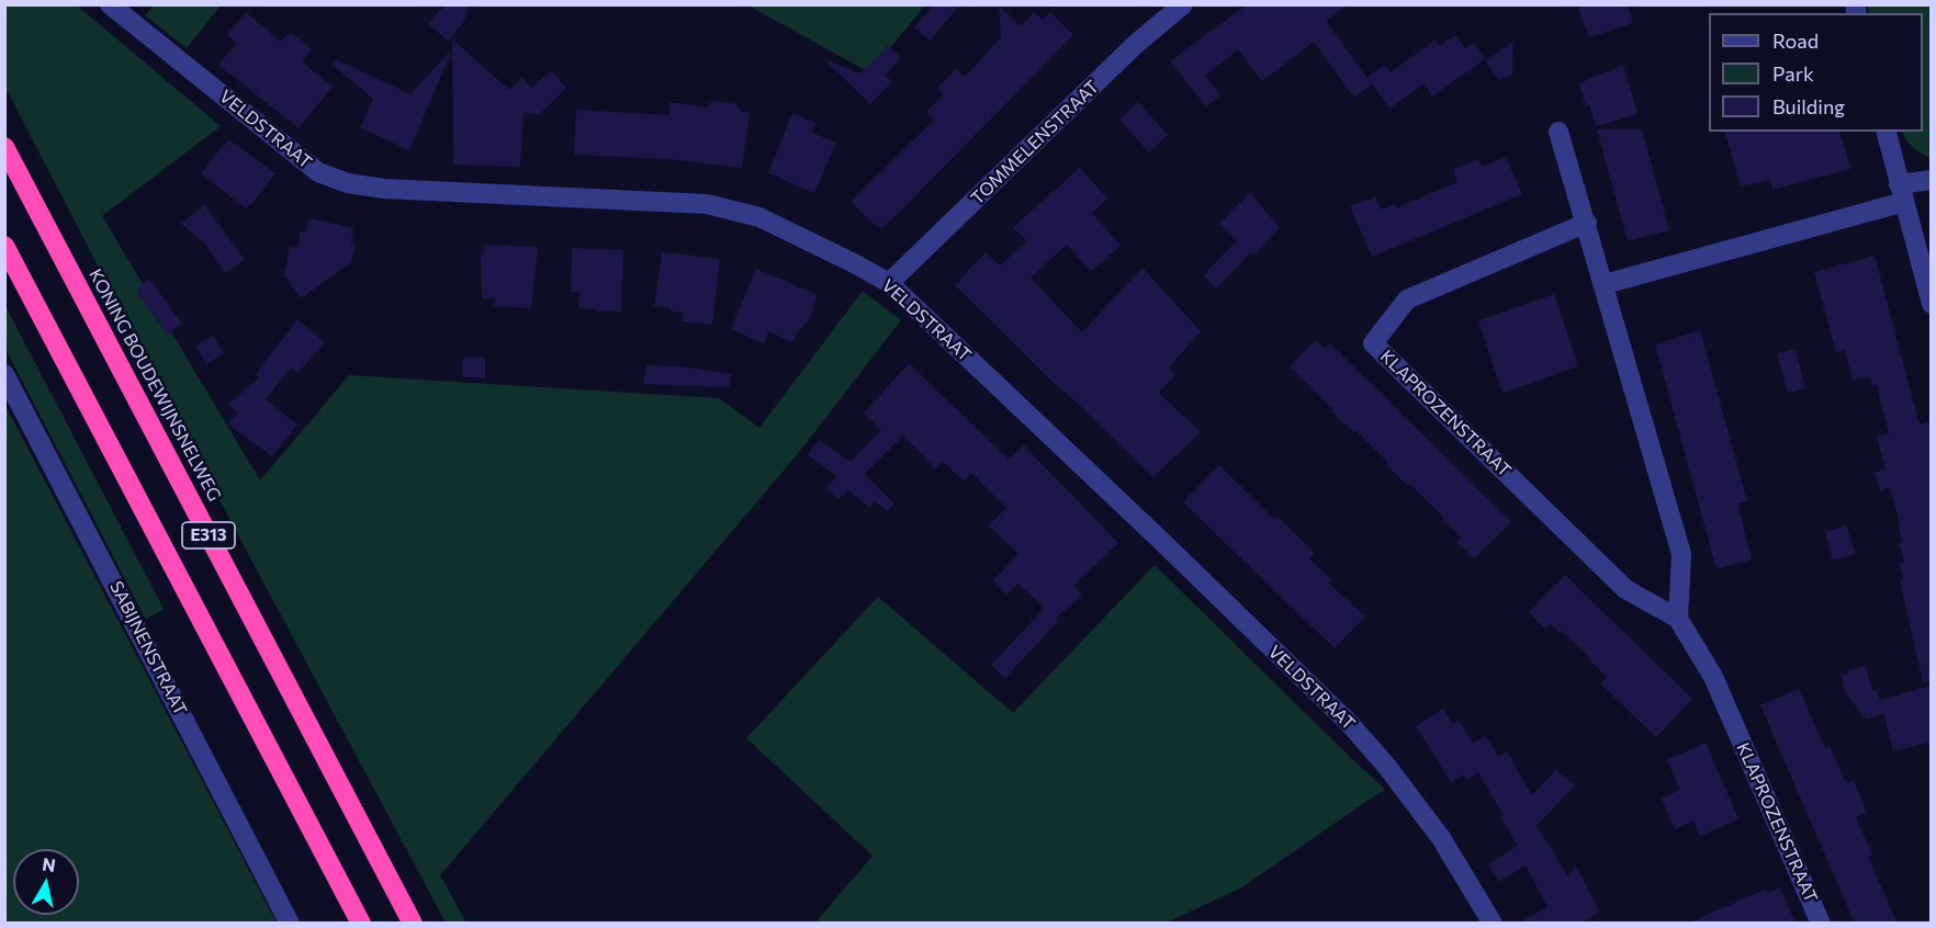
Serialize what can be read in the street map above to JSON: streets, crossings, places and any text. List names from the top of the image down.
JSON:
{
  "streets": {
    "highway": ["KONING BOUDEWIJNSNELWEG", "E313"],
    "street": [
      "VELDSTRAAT",
      "TOMMELENSTRAAT",
      "KLAPROZENSTRAAT",
      "SABIJNENSTRAAT"
    ]
  },
  "crossings": [
    ["VELDSTRAAT", "TOMMELENSTRAAT"]
  ],
  "legend": ["Road", "Park", "Building"],
  "north": "top"
}
